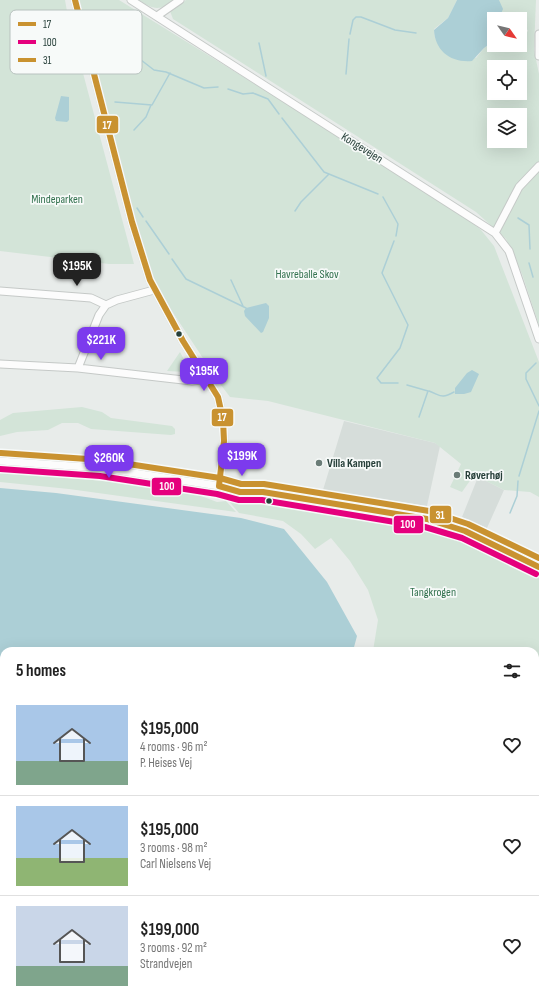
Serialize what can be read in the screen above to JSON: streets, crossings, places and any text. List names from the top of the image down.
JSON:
{
  "streets": {
    "street": ["Kongevejen"]
  },
  "parks": ["Mindeparken", "Havreballe Skov", "Tangkrogen"],
  "places": ["Villa Kampen", "Røverhøj"],
  "lines": ["transit line 17", "transit line 31", "transit line 100"],
  "legend": ["17", "100", "31"],
  "north": "bottom right",
  "page": {
    "price": [
      "$195K",
      "$221K",
      "$195K",
      "$199K",
      "$260K"
    ],
    "heading": "5 homes",
    "list": [
      {
        "name": "$195,000",
        "note": "4 rooms · 96 m² · P. Heises Vej"
      },
      {
        "name": "$195,000",
        "note": "3 rooms · 98 m² · Carl Nielsens Vej"
      },
      {
        "name": "$199,000",
        "note": "3 rooms · 92 m² · Strandvejen"
      }
    ]
  }
}
